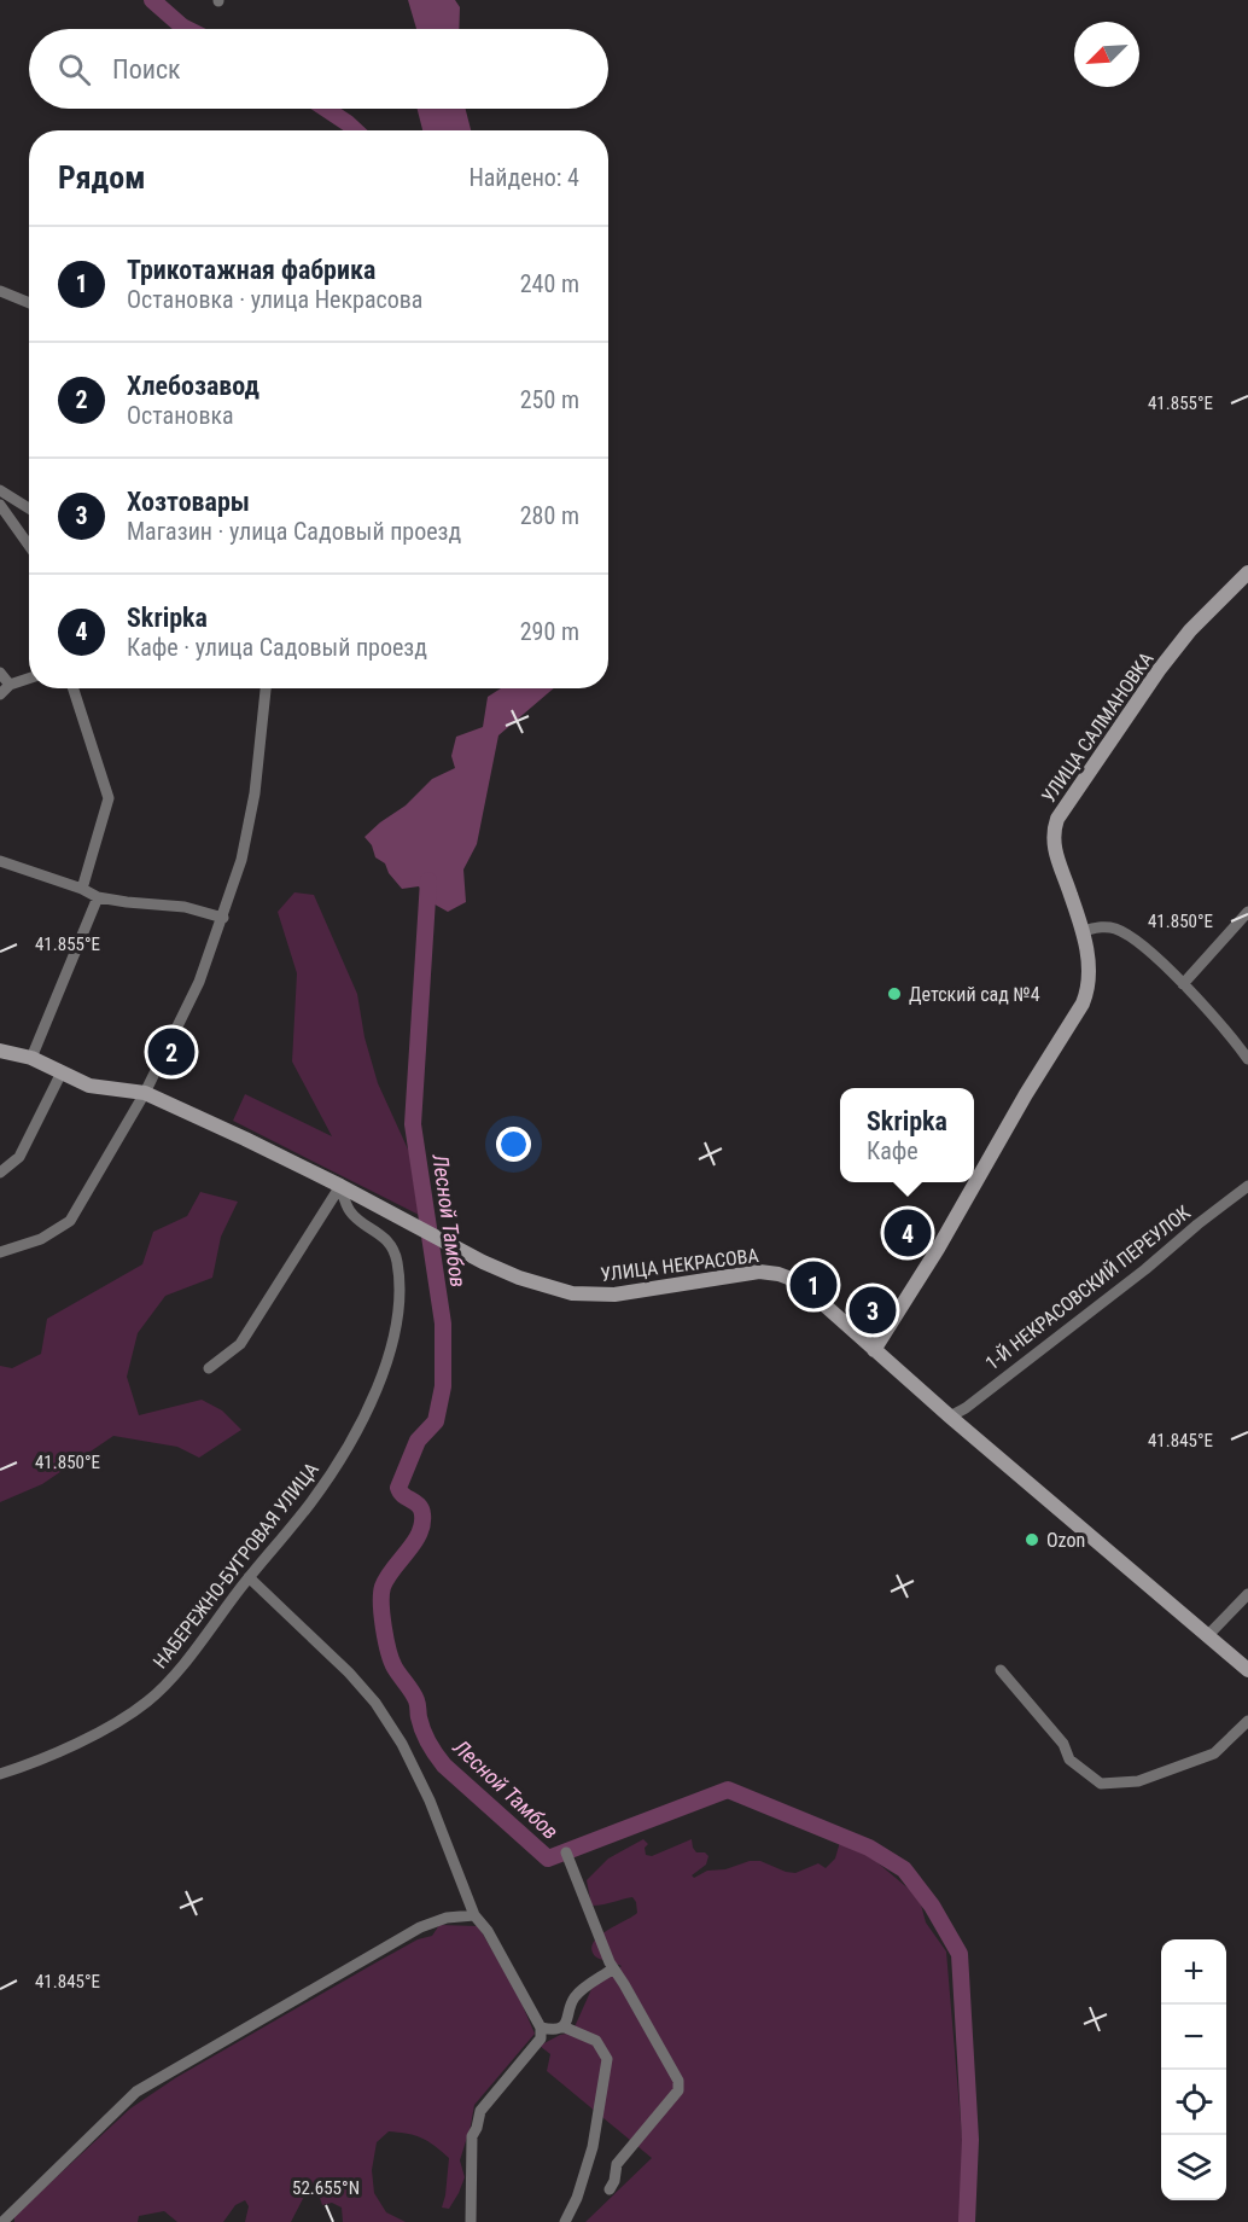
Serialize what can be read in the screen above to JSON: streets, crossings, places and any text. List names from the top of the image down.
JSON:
{
  "streets": {
    "street": [
      "УЛИЦА САЛМАНОВКА",
      "УЛИЦА НЕКРАСОВА",
      "1-Й НЕКРАСОВСКИЙ ПЕРЕУЛОК",
      "НАБЕРЕЖНО-БУГРОВАЯ УЛИЦА"
    ]
  },
  "crossings": [
    ["УЛИЦА САЛМАНОВКА", "УЛИЦА НЕКРАСОВА"],
    ["УЛИЦА НЕКРАСОВА", "1-Й НЕКРАСОВСКИЙ ПЕРЕУЛОК"],
    ["УЛИЦА НЕКРАСОВА", "НАБЕРЕЖНО-БУГРОВАЯ УЛИЦА"]
  ],
  "water": ["Лесной Тамбов"],
  "places": ["Детский сад №4", "Ozon"],
  "north": "bottom left",
  "page": {
    "search": "Поиск",
    "heading": ["Рядом", "Найдено: 4"],
    "list": [
      {
        "mark": "1",
        "name": "Трикотажная фабрика",
        "note": "Остановка · улица Некрасова",
        "value": "240 m"
      },
      {
        "mark": "2",
        "name": "Хлебозавод",
        "note": "Остановка",
        "value": "250 m"
      },
      {
        "mark": "3",
        "name": "Хозтовары",
        "note": "Магазин · улица Садовый проезд",
        "value": "280 m"
      },
      {
        "mark": "4",
        "name": "Skripka",
        "note": "Кафе · улица Садовый проезд",
        "value": "290 m"
      }
    ],
    "pins": [
      "2",
      "4",
      "1",
      "3"
    ],
    "popup": ["Skripka", "Кафе"],
    "map_buttons": ["+", "−"]
  },
  "coordinates": [
    "41.855°E",
    "41.850°E",
    "41.845°E",
    "52.655°N"
  ]
}
